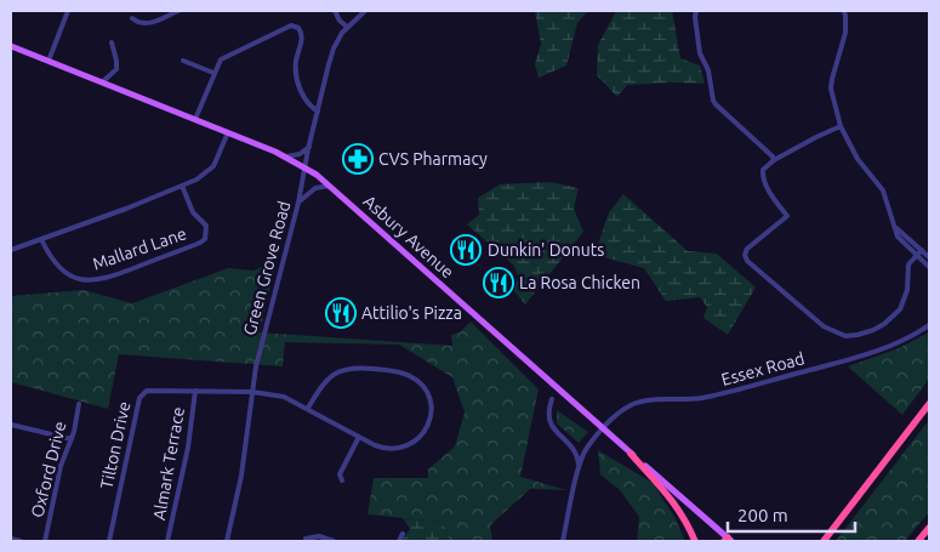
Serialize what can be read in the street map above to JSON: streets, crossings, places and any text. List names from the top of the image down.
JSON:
{
  "streets": {
    "main road": ["Asbury Avenue"],
    "street": [
      "Mallard Lane",
      "Green Grove Road",
      "Essex Road",
      "Tilton Drive",
      "Almark Terrace",
      "Oxford Drive"
    ]
  },
  "crossings": [
    ["Asbury Avenue", "Green Grove Road"],
    ["Asbury Avenue", "Essex Road"],
    ["Green Grove Road", "Tilton Drive"],
    ["Tilton Drive", "Almark Terrace"]
  ],
  "places": {
    "pharmacy": ["CVS Pharmacy"],
    "restaurant": ["Dunkin' Donuts", "La Rosa Chicken", "Attilio's Pizza"]
  },
  "scale_bar": "200 m"
}
